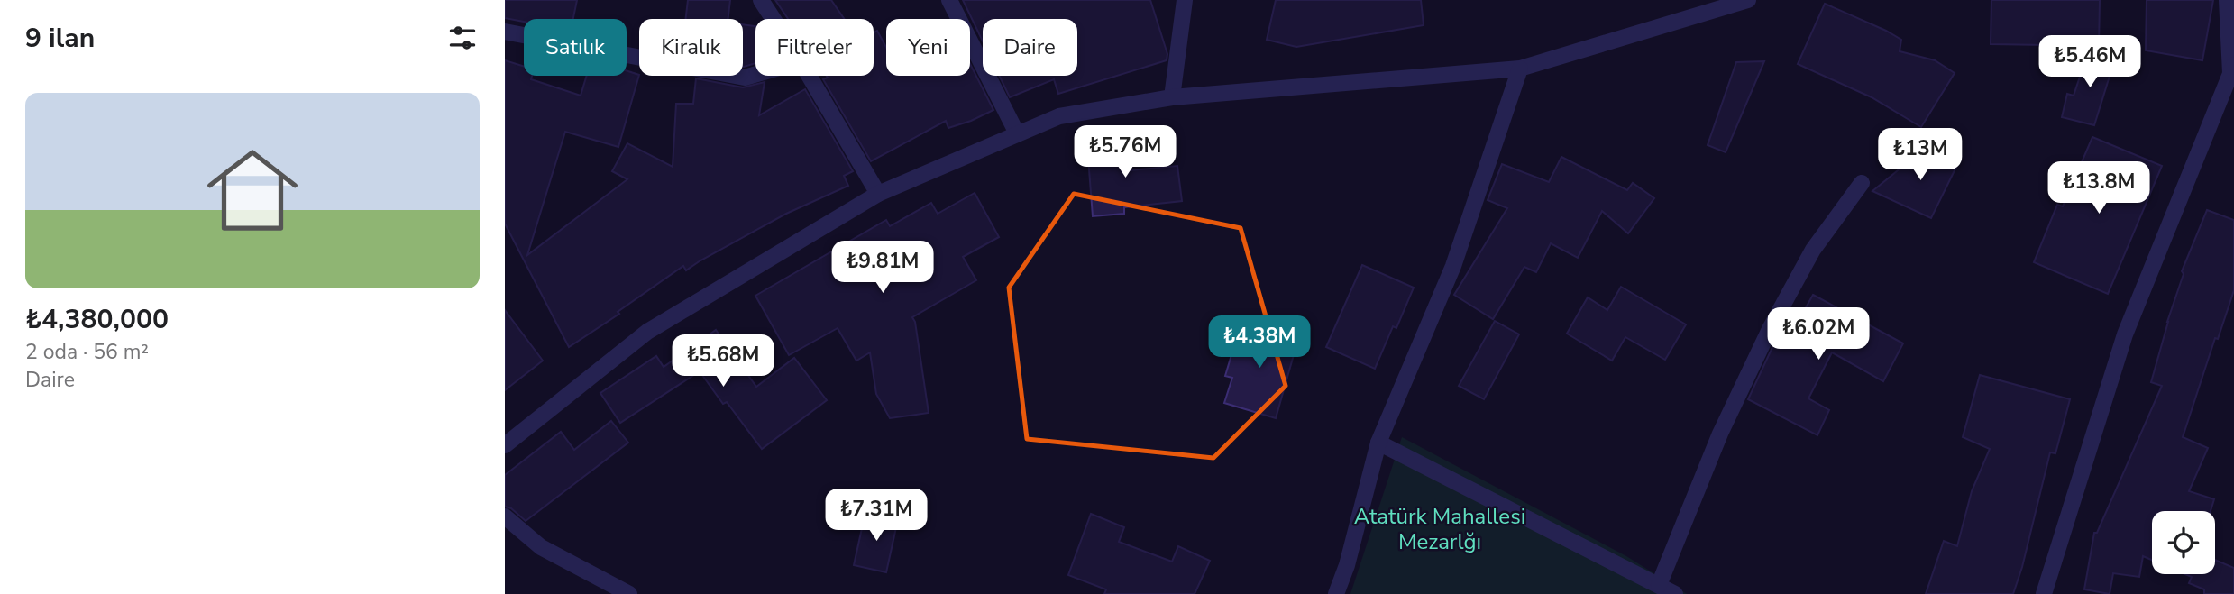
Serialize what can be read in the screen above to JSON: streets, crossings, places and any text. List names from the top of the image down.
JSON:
{
  "parks": ["Atatürk Mahallesi Mezarlğı"],
  "page": {
    "heading": "9 ilan",
    "chip": [
      "Satılık",
      "Kiralık",
      "Filtreler",
      "Yeni",
      "Daire"
    ],
    "price": [
      "₺5.46M",
      "₺5.76M",
      "₺13M",
      "₺13.8M",
      "₺9.81M",
      "₺6.02M",
      "₺4.38M",
      "₺5.68M",
      "₺7.31M"
    ],
    "list": [
      {
        "name": "₺4,380,000",
        "note": "2 oda · 56 m² · Daire"
      }
    ]
  }
}
